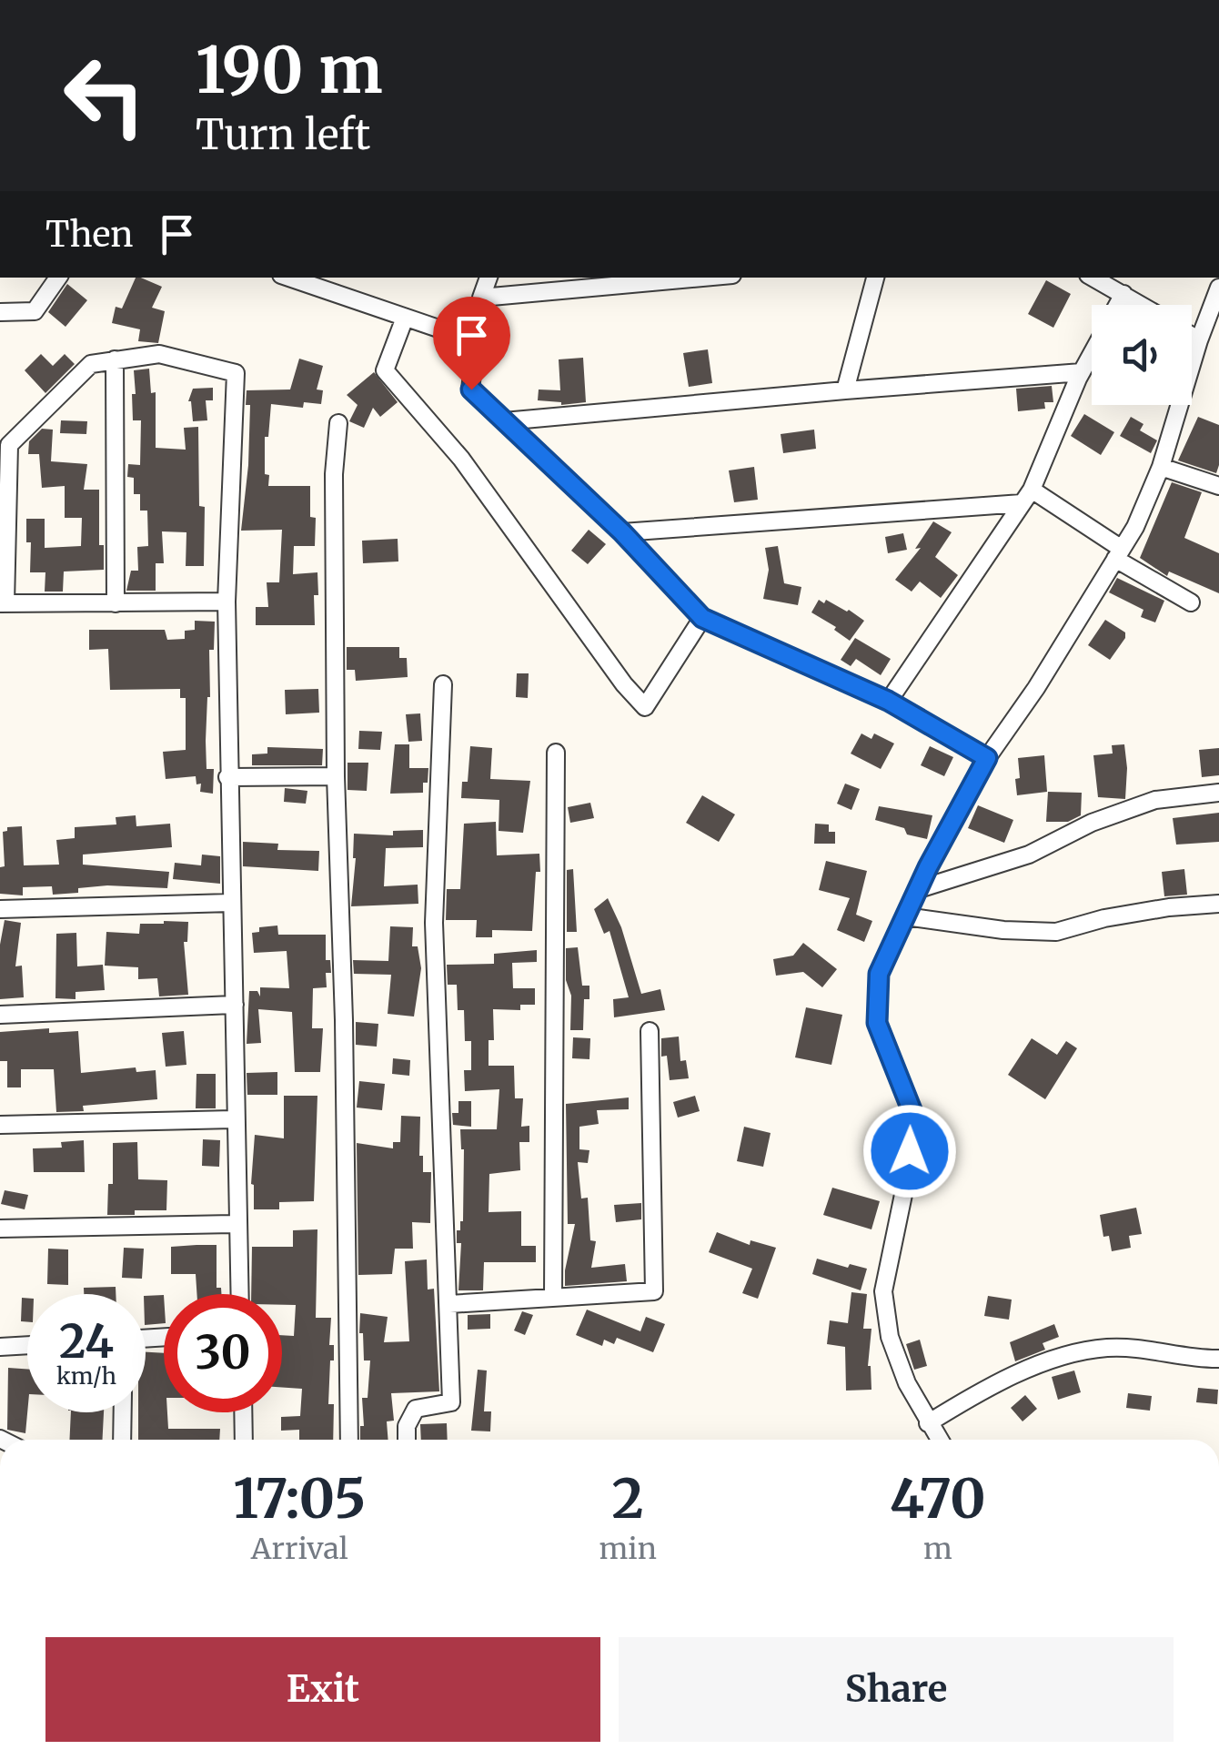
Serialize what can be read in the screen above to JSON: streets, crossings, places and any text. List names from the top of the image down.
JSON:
{
  "page": {
    "turn": ["190 m", "Turn left"],
    "then": "Then",
    "speed": "24 km/h",
    "limit": "30",
    "eta": [
      "17:05",
      "Arrival",
      "2",
      "min",
      "470",
      "m"
    ],
    "buttons": ["Exit", "Share"]
  }
}
